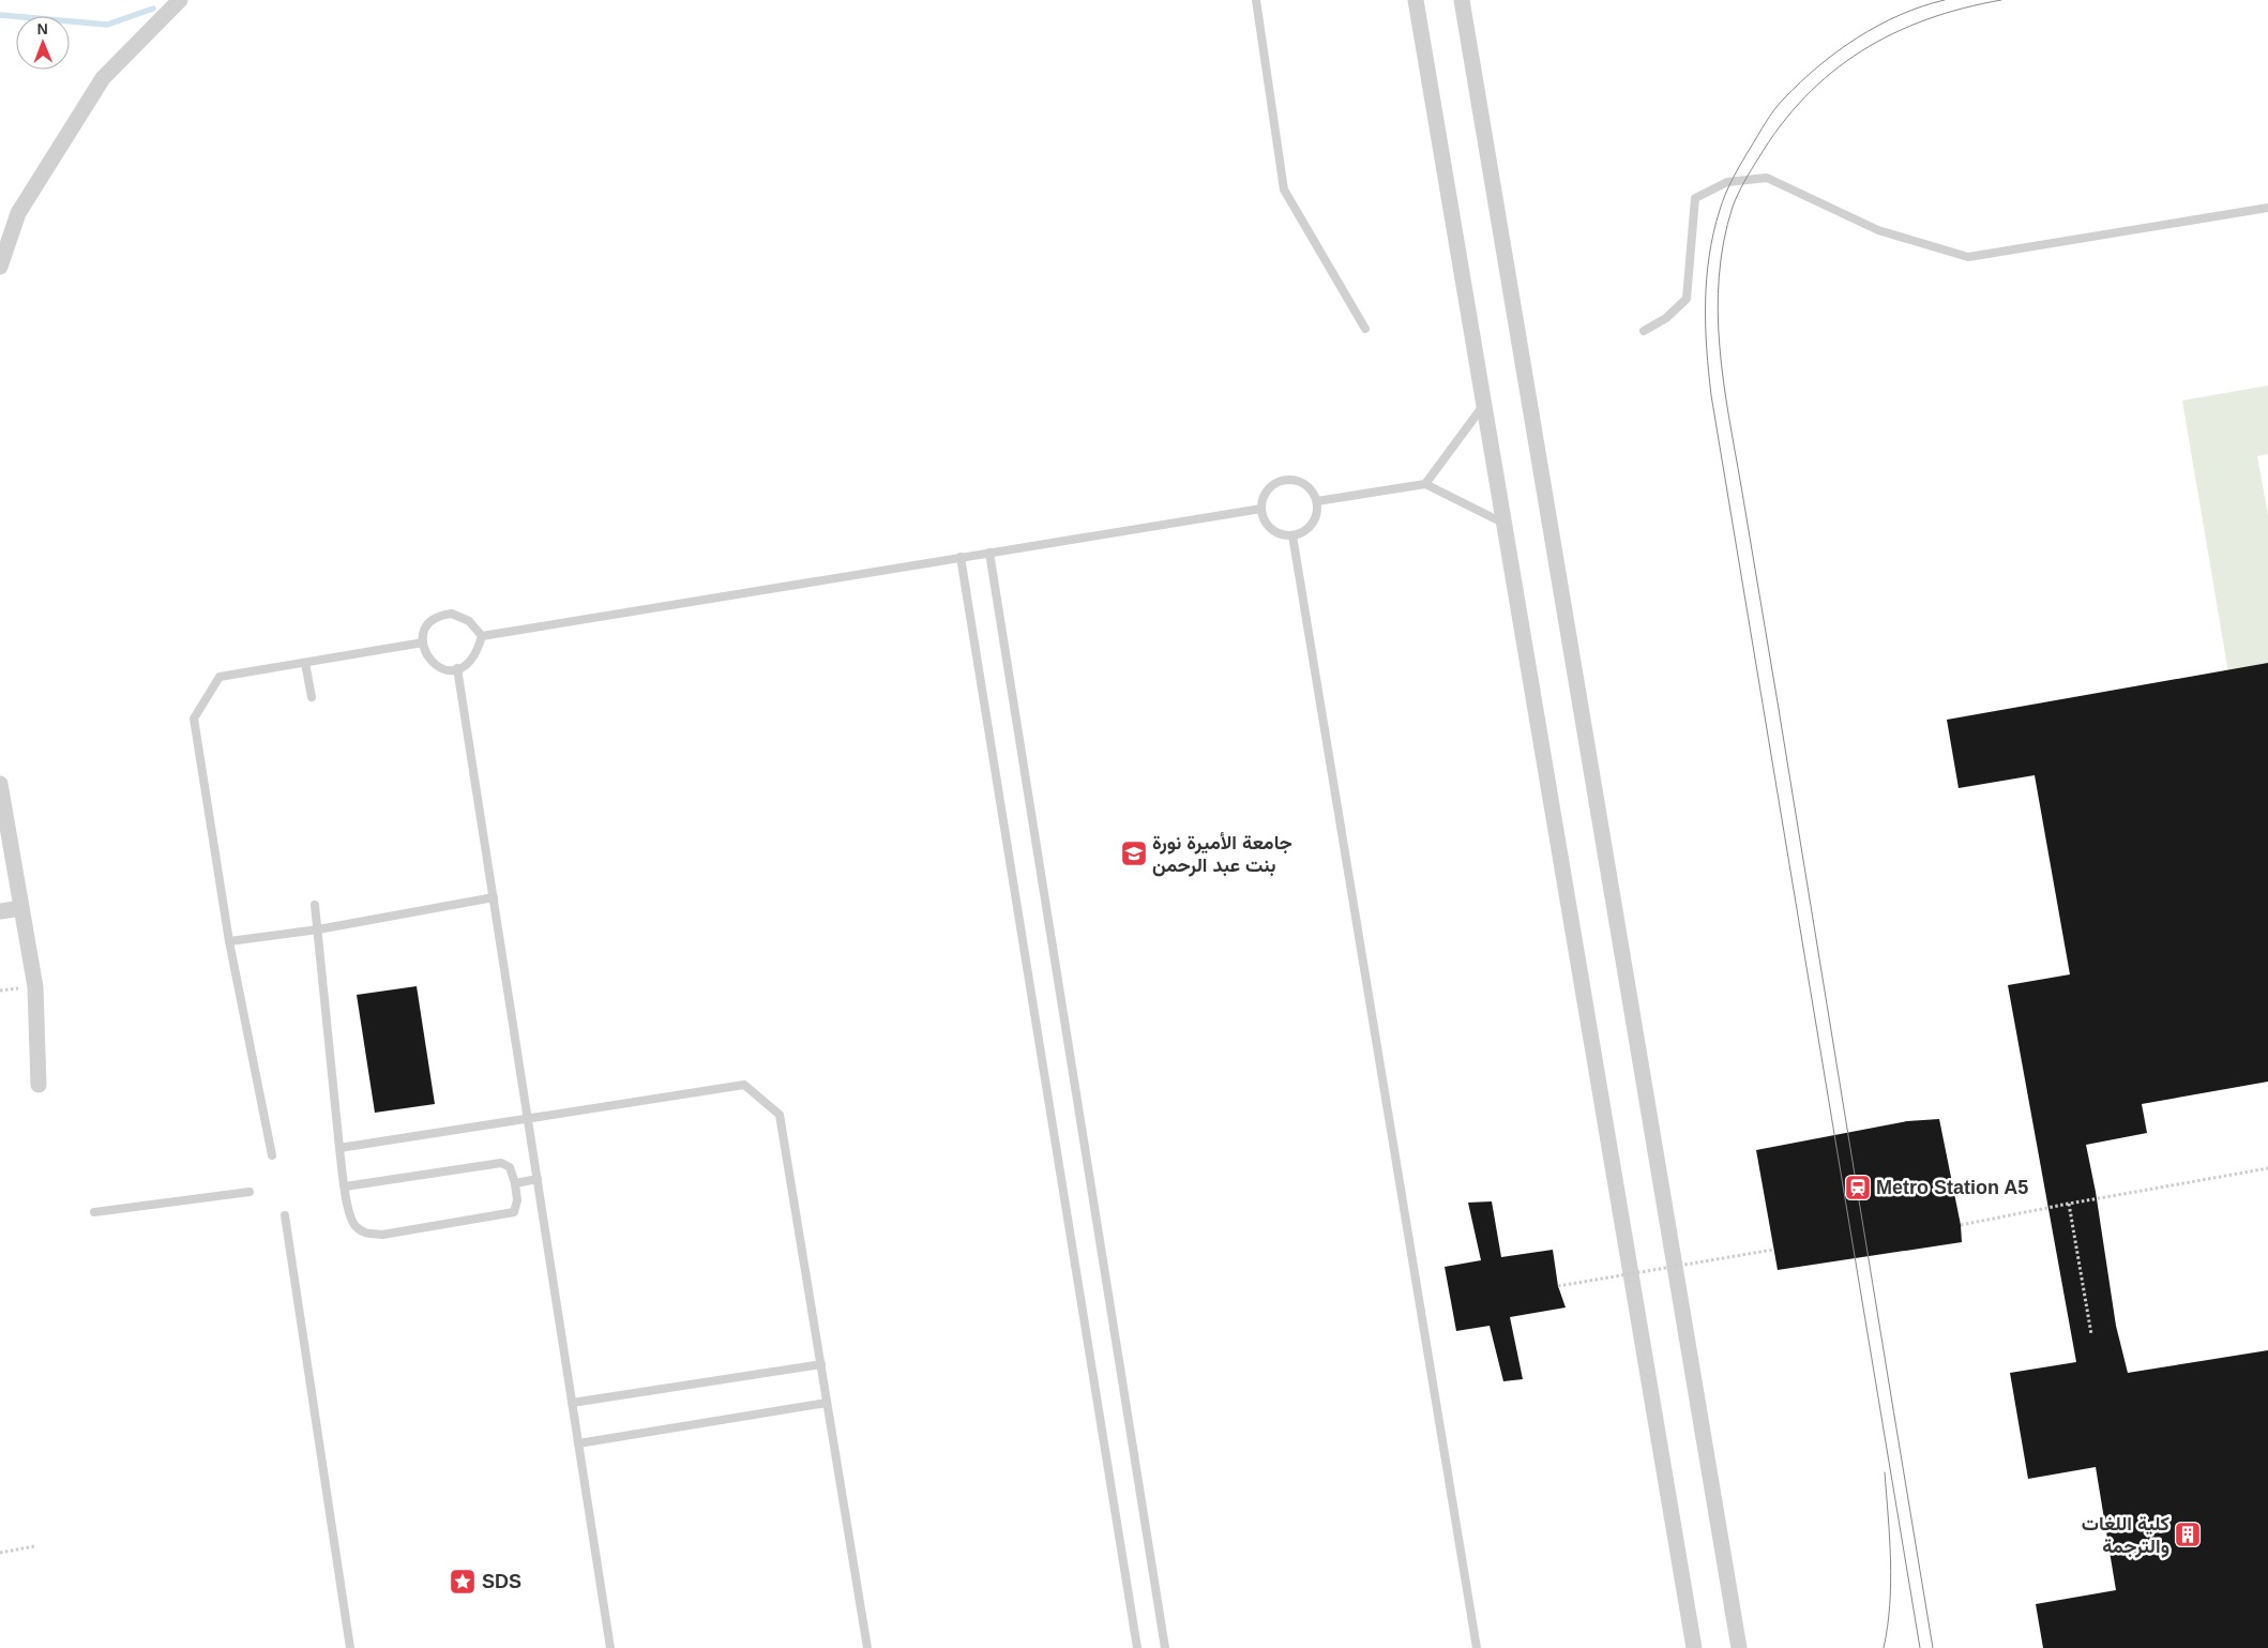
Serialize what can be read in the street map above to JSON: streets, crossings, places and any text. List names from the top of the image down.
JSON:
{
  "places": {
    "school or university": ["جامعة الأميرة نورة بنت عبد الرحمن"],
    "station": ["Metro Station A5"],
    "building": ["كلية اللغات والترجمة"],
    "place": ["SDS"]
  },
  "north": "top"
}
